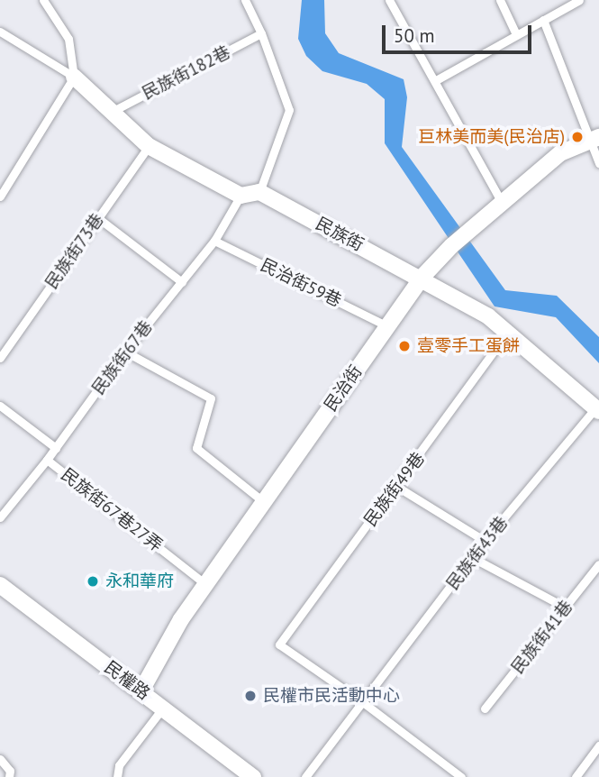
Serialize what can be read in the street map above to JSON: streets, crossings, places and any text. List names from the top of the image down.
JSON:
{
  "streets": {
    "street": ["民族街", "民治街", "民權路"],
    "lane": [
      "民族街182巷",
      "民族街73巷",
      "民治街59巷",
      "民族街67巷",
      "民族街49巷",
      "民族街67巷27弄",
      "民族街43巷",
      "民族街41巷"
    ]
  },
  "crossings": [
    ["民族街", "民治街"],
    ["民族街", "民族街49巷"],
    ["民族街", "民族街43巷"],
    ["民治街59巷", "民族街67巷"],
    ["民治街59巷", "民治街"],
    ["民族街67巷", "民族街67巷27弄"],
    ["民治街", "民族街67巷27弄"],
    ["民治街", "民權路"],
    ["民族街49巷", "民族街43巷"]
  ],
  "places": [
    "巨林美而美(民治店)",
    "壹零手工蛋餅",
    "永和華府",
    "民權市民活動中心"
  ],
  "scale_bar": "50 m"
}
